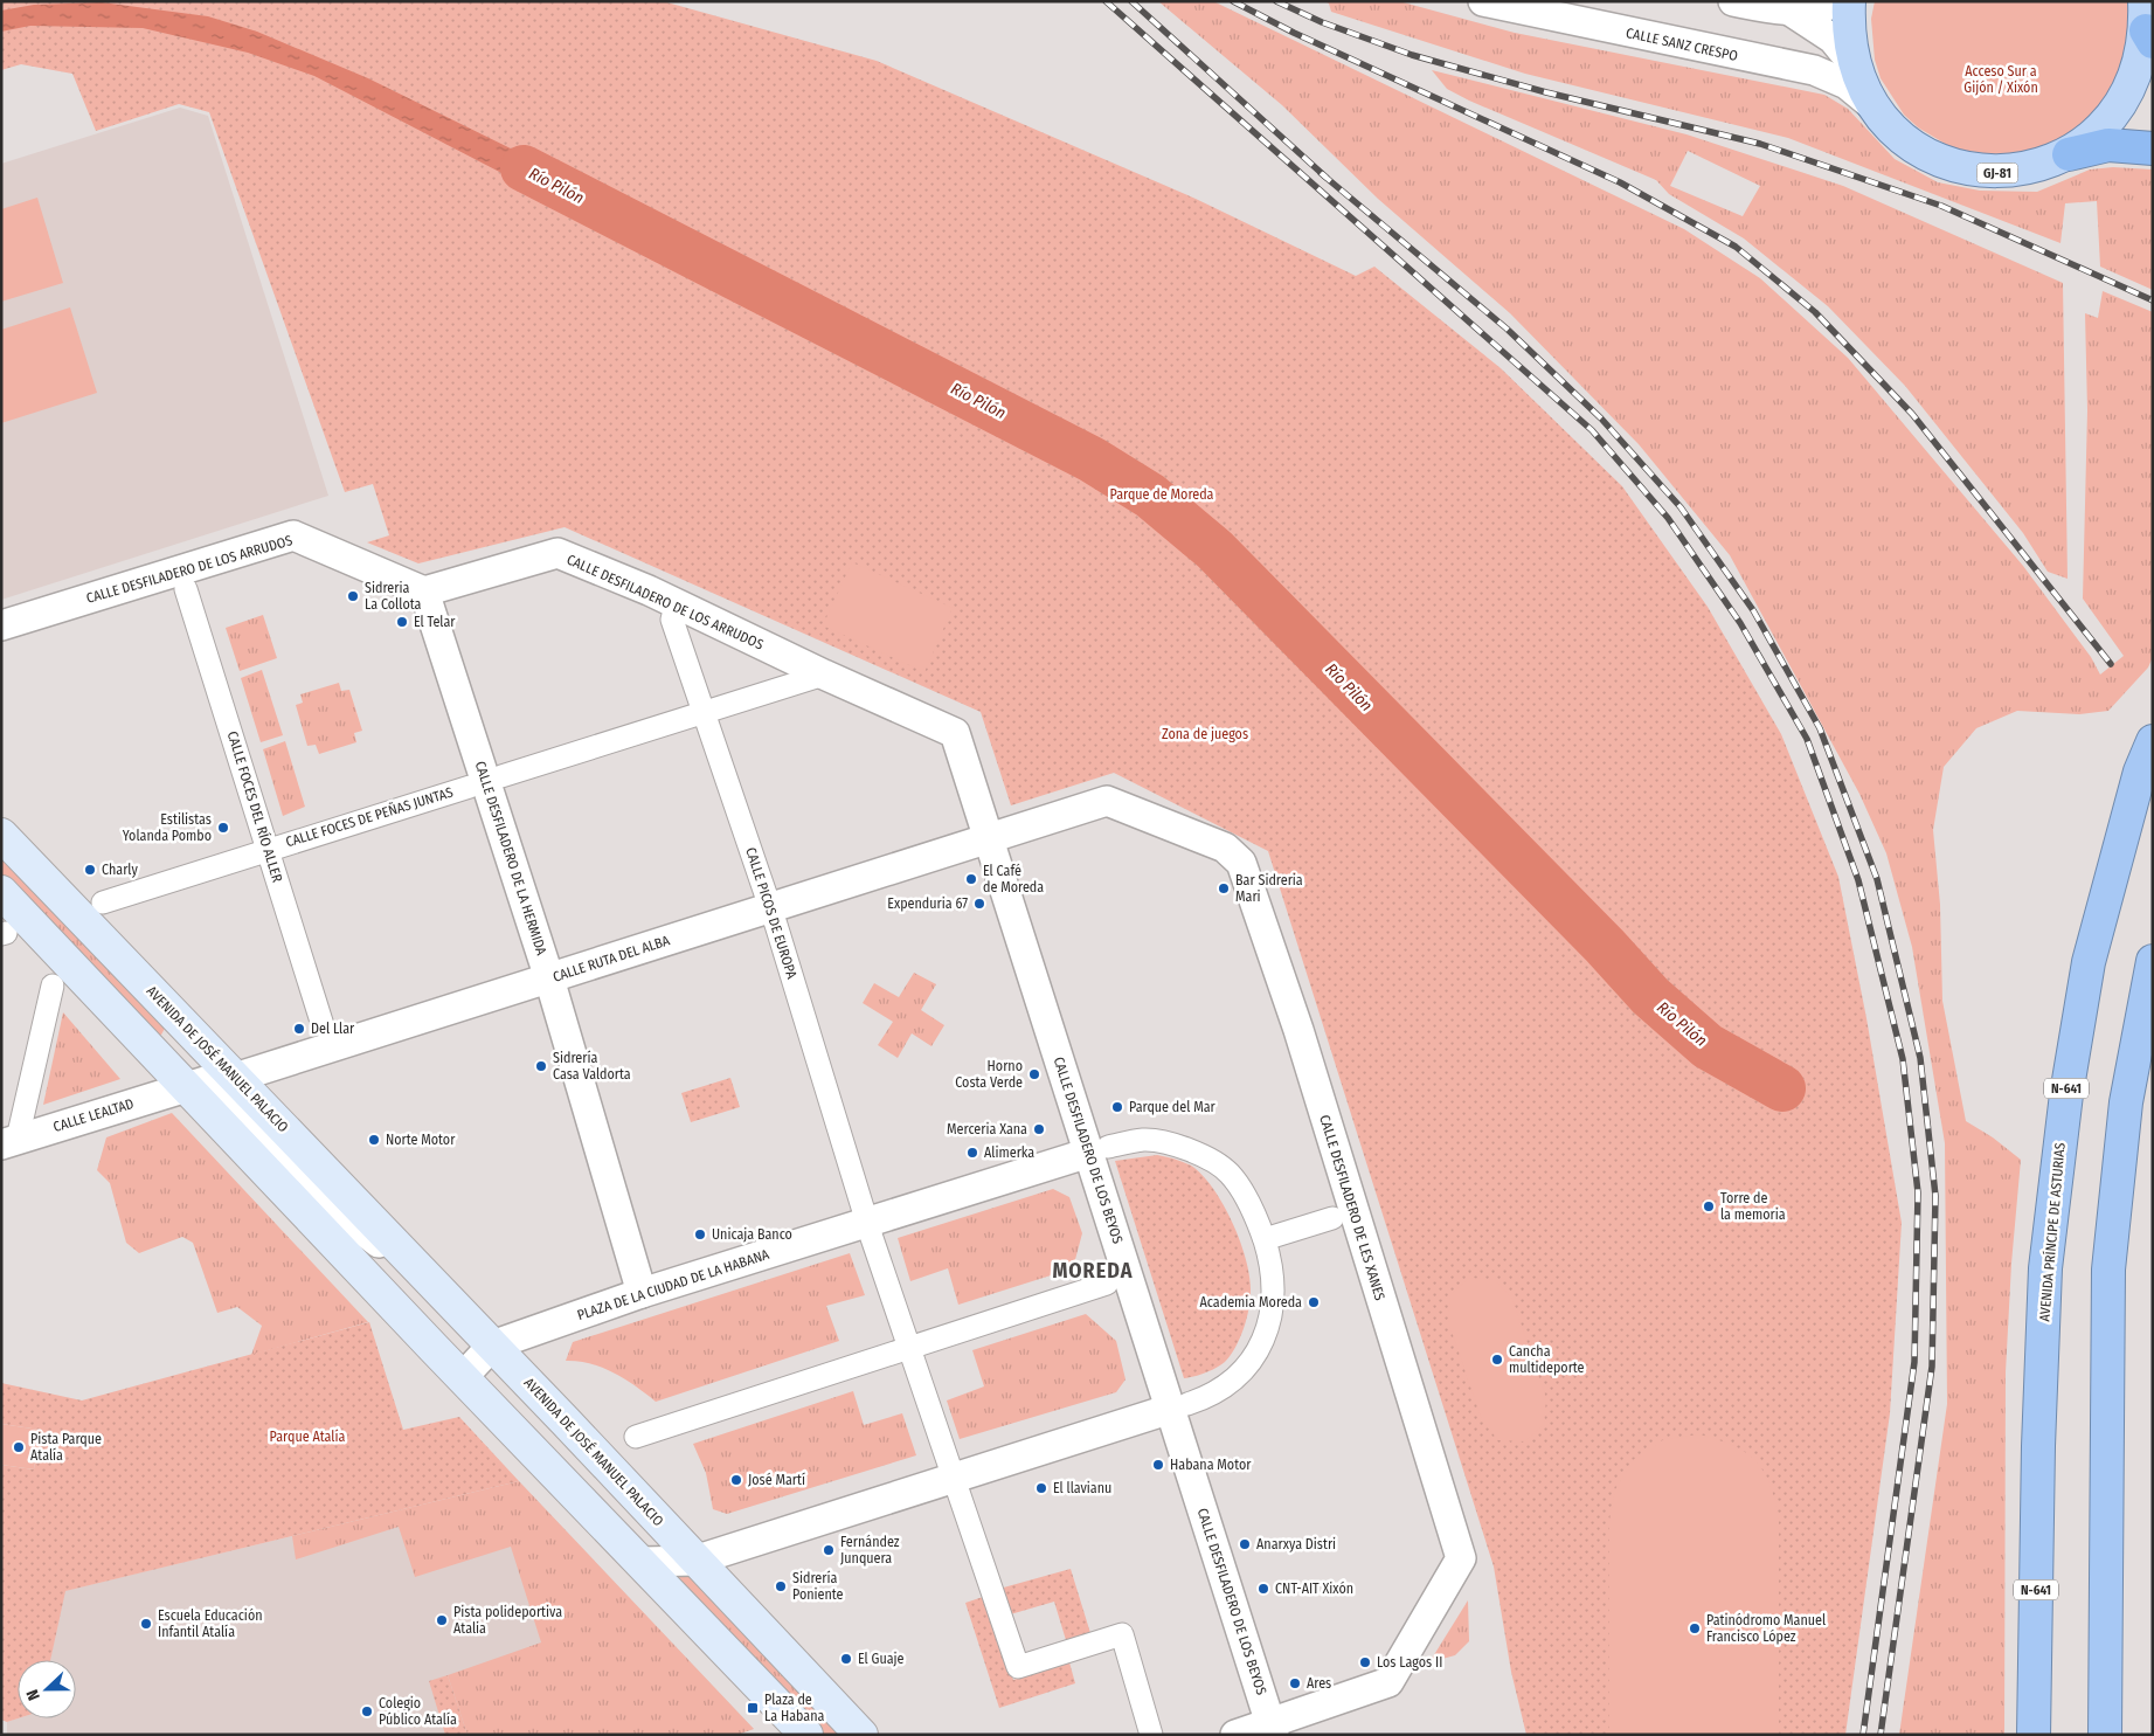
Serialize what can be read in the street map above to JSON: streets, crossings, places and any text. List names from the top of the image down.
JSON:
{
  "streets": {
    "highway": ["GJ-81", "N-641", "AVENIDA PRÍNCIPE DE ASTURIAS"],
    "main road": ["AVENIDA DE JOSÉ MANUEL PALACIO"],
    "street": [
      "CALLE SANZ CRESPO",
      "CALLE DESFILADERO DE LOS ARRUDOS",
      "CALLE FOCES DEL RÍO ALLER",
      "CALLE FOCES DE PEÑAS JUNTAS",
      "CALLE DESFILADERO DE LA HERMIDA",
      "CALLE PICOS DE EUROPA",
      "CALLE RUTA DEL ALBA",
      "CALLE LEALTAD",
      "CALLE DESFILADERO DE LOS BEYOS",
      "CALLE DESFILADERO DE LES XANES",
      "PLAZA DE LA CIUDAD DE LA HABANA"
    ]
  },
  "crossings": [
    ["CALLE SANZ CRESPO", "GJ-81"],
    ["CALLE DESFILADERO DE LOS ARRUDOS", "CALLE DESFILADERO DE LA HERMIDA"],
    ["CALLE DESFILADERO DE LOS ARRUDOS", "CALLE PICOS DE EUROPA"],
    ["CALLE DESFILADERO DE LOS ARRUDOS", "CALLE DESFILADERO DE LOS BEYOS"],
    ["CALLE FOCES DEL RÍO ALLER", "CALLE FOCES DE PEÑAS JUNTAS"],
    ["CALLE DESFILADERO DE LA HERMIDA", "CALLE RUTA DEL ALBA"],
    ["CALLE DESFILADERO DE LA HERMIDA", "PLAZA DE LA CIUDAD DE LA HABANA"],
    ["CALLE PICOS DE EUROPA", "CALLE RUTA DEL ALBA"],
    ["CALLE PICOS DE EUROPA", "PLAZA DE LA CIUDAD DE LA HABANA"],
    ["CALLE RUTA DEL ALBA", "AVENIDA DE JOSÉ MANUEL PALACIO"],
    ["CALLE RUTA DEL ALBA", "CALLE DESFILADERO DE LOS BEYOS"],
    ["CALLE RUTA DEL ALBA", "CALLE DESFILADERO DE LES XANES"],
    ["AVENIDA DE JOSÉ MANUEL PALACIO", "CALLE LEALTAD"],
    ["AVENIDA DE JOSÉ MANUEL PALACIO", "PLAZA DE LA CIUDAD DE LA HABANA"],
    ["CALLE DESFILADERO DE LOS BEYOS", "CALLE DESFILADERO DE LES XANES"],
    ["CALLE DESFILADERO DE LOS BEYOS", "PLAZA DE LA CIUDAD DE LA HABANA"]
  ],
  "districts": ["MOREDA"],
  "water": ["Río Pilón"],
  "parks": [
    "Acceso Sur a Gijón / Xixón",
    "Parque de Moreda",
    "Zona de juegos",
    "Parque Atalía"
  ],
  "places": {
    "other": [
      "Sidreria La Collota",
      "El Telar",
      "Estilistas Yolanda Pombo",
      "Charly",
      "El Café de Moreda",
      "Bar Sidreria Mari",
      "Expenduria 67",
      "Del Llar",
      "Sidrería Casa Valdorta",
      "Horno Costa Verde",
      "Parque del Mar",
      "Merceria Xana",
      "Norte Motor",
      "Alimerka",
      "Torre de la memoria",
      "Unicaja Banco",
      "Academia Moreda",
      "Cancha multideporte",
      "Pista Parque Atalía",
      "Habana Motor",
      "José Martí",
      "El llavianu",
      "Anarxya Distri",
      "Fernández Junquera",
      "Sidrería Poniente",
      "CNT-AIT Xixón",
      "Pista polideportiva Atalia",
      "Escuela Educación Infantil Atalía",
      "Patinódromo Manuel Francisco López",
      "El Guaje",
      "Los Lagos II",
      "Ares",
      "Colegio Público Atalía"
    ],
    "transit": ["Plaza de La Habana"]
  },
  "north": "left"
}
